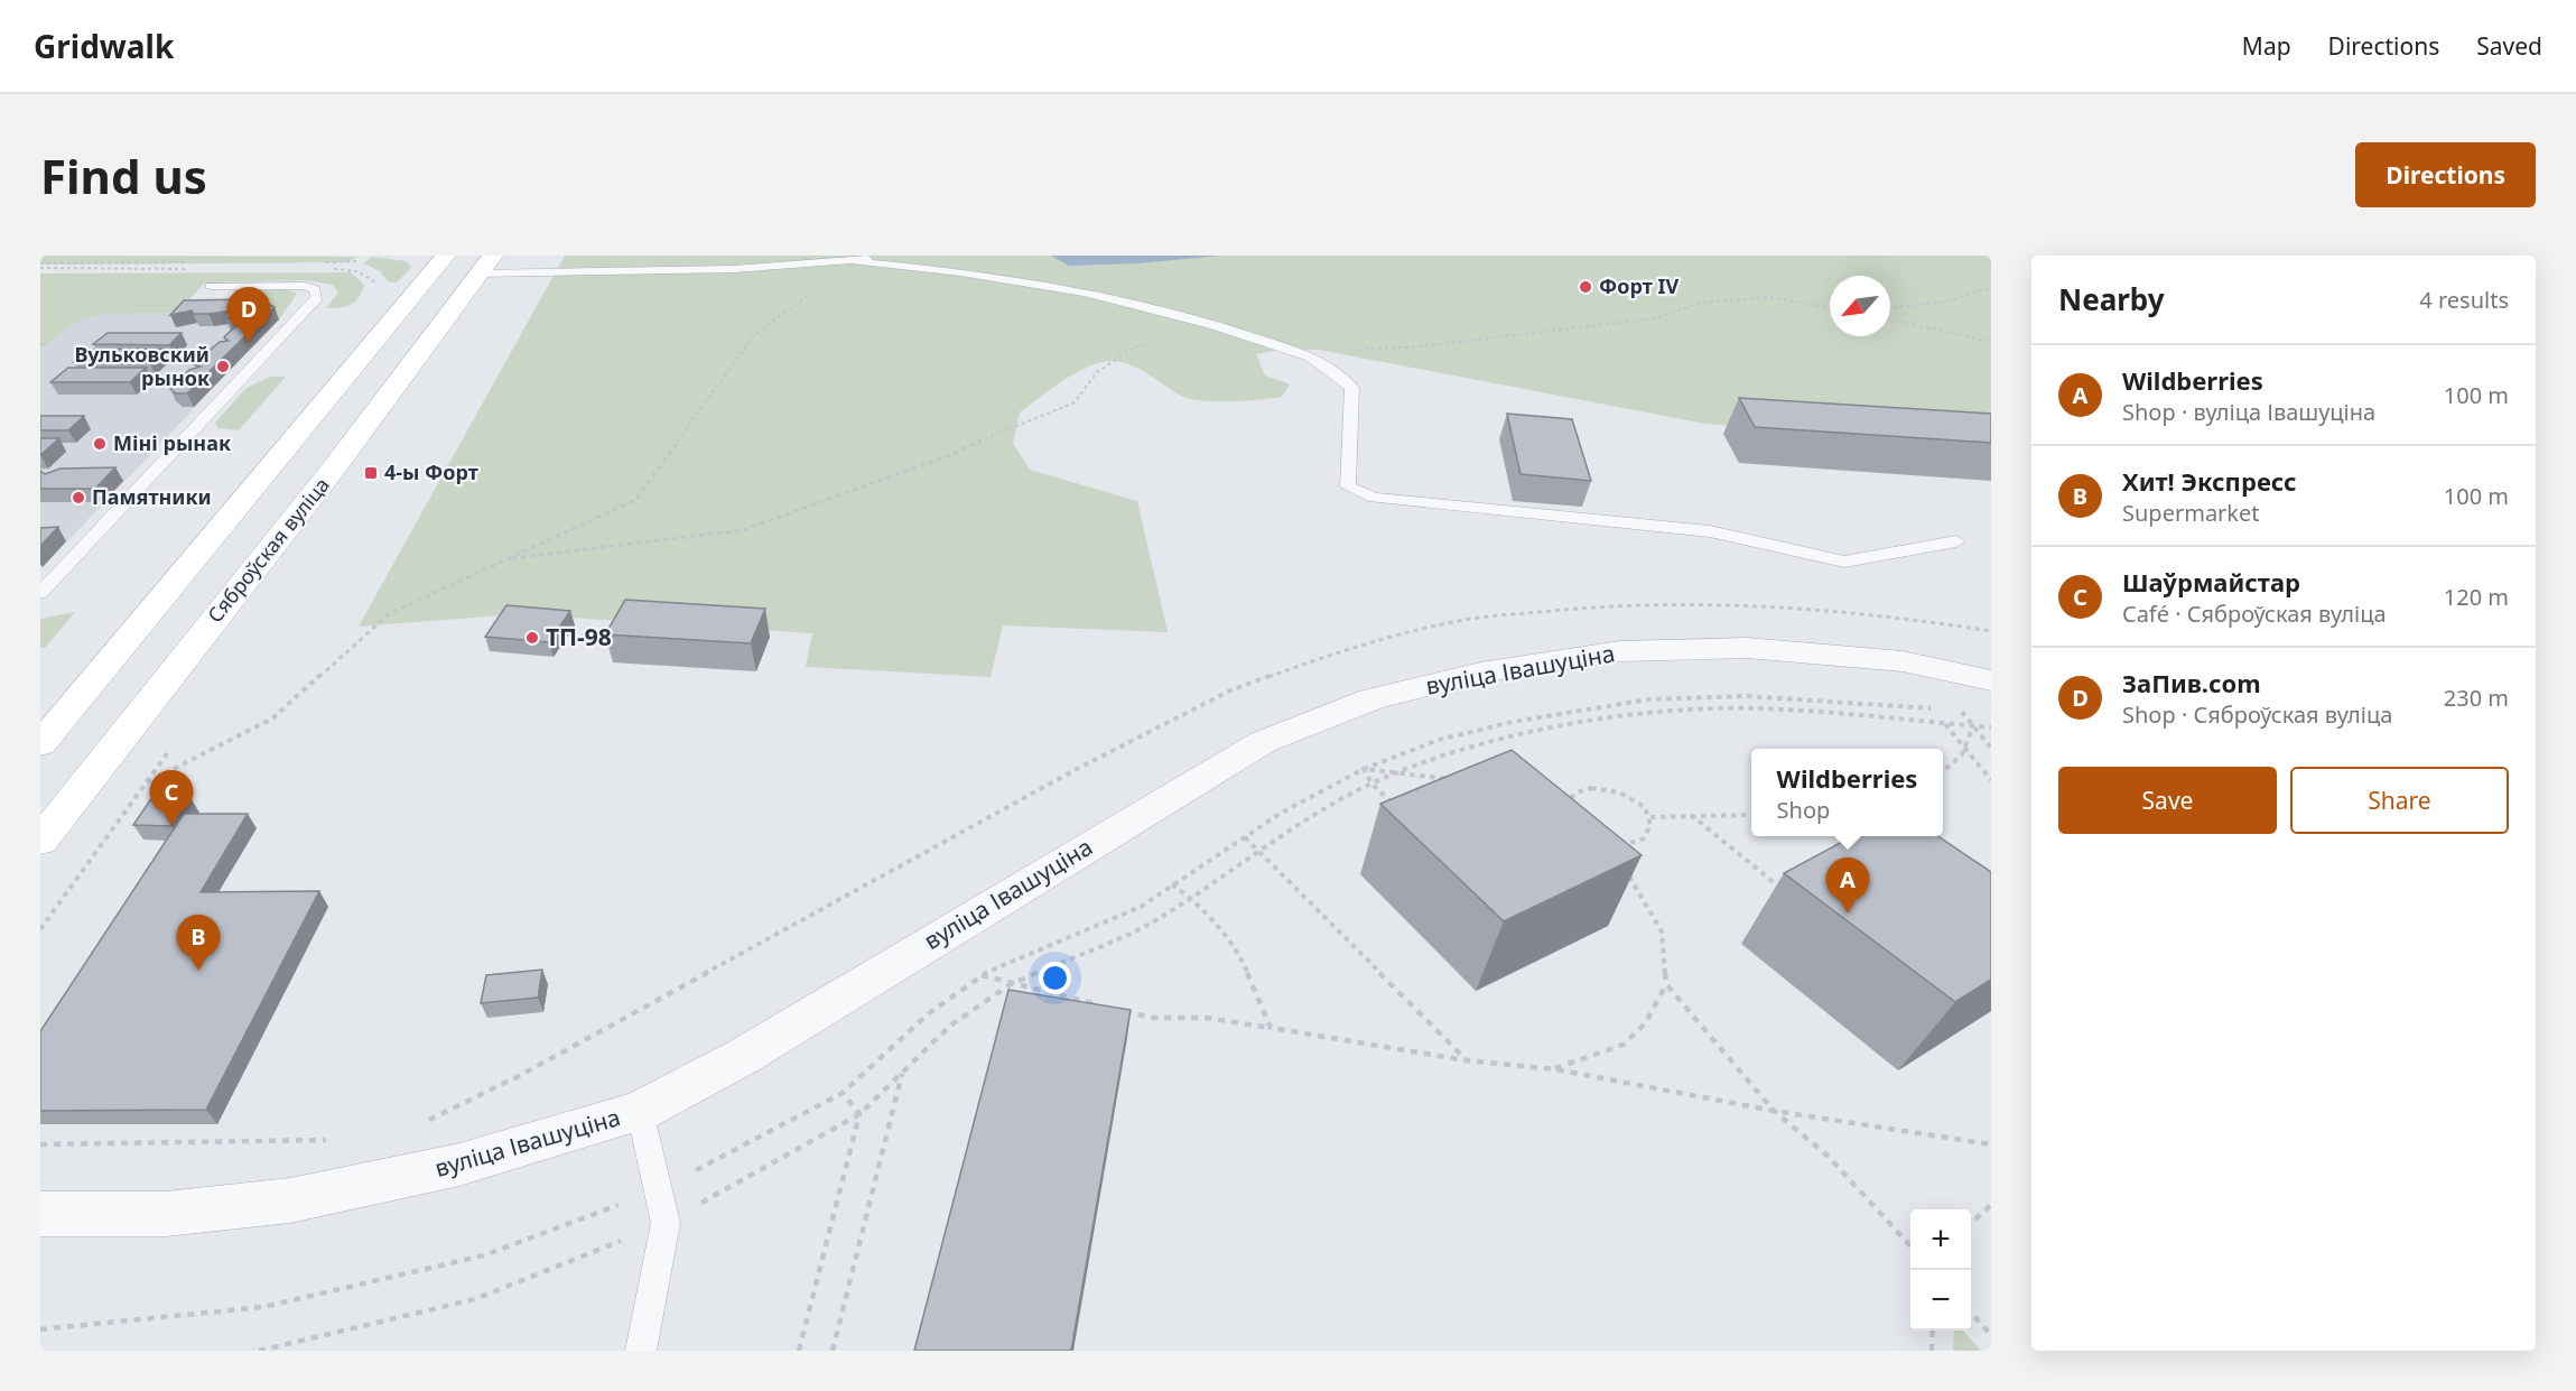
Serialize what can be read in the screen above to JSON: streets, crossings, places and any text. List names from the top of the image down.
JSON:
{
  "streets": {
    "main road": ["Сяброўская вуліца"],
    "street": ["вуліца Івашуціна"]
  },
  "places": {
    "other": [
      "Форт IV",
      "Вульковский рынок",
      "Міні рынак",
      "Памятники",
      "ТП-98"
    ],
    "transit": ["4-ы Форт"]
  },
  "north": "bottom left",
  "page": {
    "header": "Gridwalk",
    "nav": ["Map", "Directions", "Saved"],
    "buttons": [
      "Directions",
      ["Save", "Share"]
    ],
    "title": "Find us",
    "heading": ["Nearby", "4 results"],
    "pins": [
      "D",
      "C",
      "A",
      "B"
    ],
    "list": [
      {
        "mark": "A",
        "name": "Wildberries",
        "note": "Shop · вуліца Івашуціна",
        "value": "100 m"
      },
      {
        "mark": "B",
        "name": "Хит! Экспресс",
        "note": "Supermarket",
        "value": "100 m"
      },
      {
        "mark": "C",
        "name": "Шаўрмайстар",
        "note": "Café · Сяброўская вуліца",
        "value": "120 m"
      },
      {
        "mark": "D",
        "name": "ЗаПив.com",
        "note": "Shop · Сяброўская вуліца",
        "value": "230 m"
      }
    ],
    "popup": ["Wildberries", "Shop"],
    "map_buttons": ["+", "−"]
  }
}
